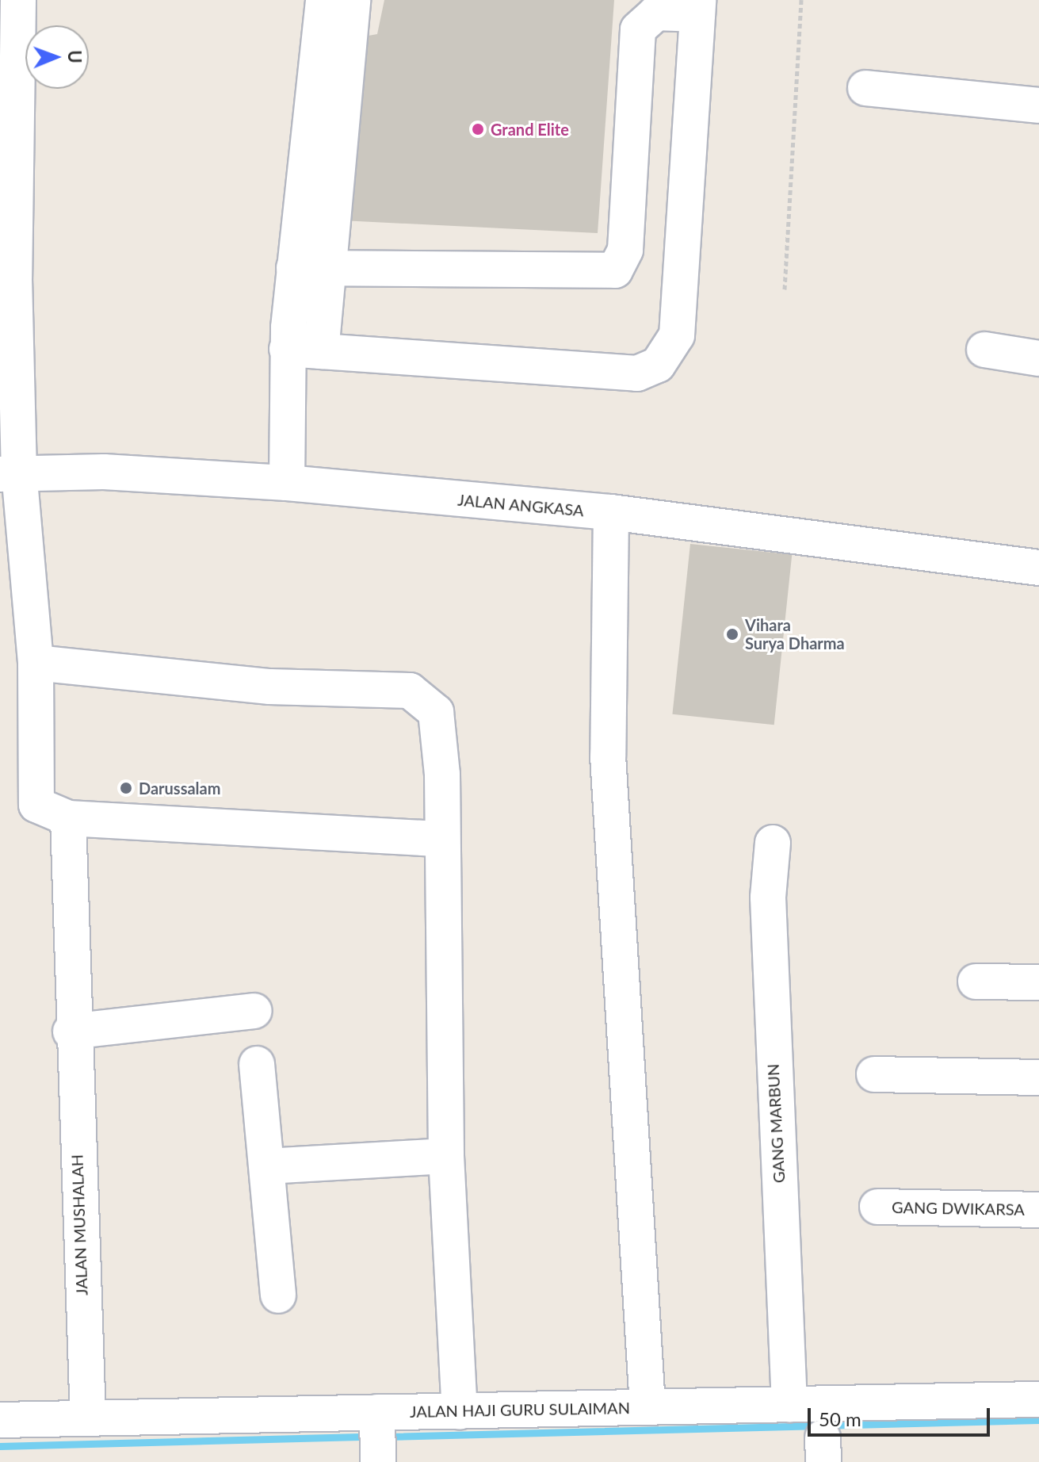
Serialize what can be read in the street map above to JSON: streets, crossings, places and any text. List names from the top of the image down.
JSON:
{
  "streets": {
    "street": [
      "JALAN ANGKASA",
      "GANG MARBUN",
      "GANG DWIKARSA",
      "JALAN MUSHALAH",
      "JALAN HAJI GURU SULAIMAN"
    ]
  },
  "crossings": [
    ["GANG MARBUN", "JALAN HAJI GURU SULAIMAN"],
    ["JALAN MUSHALAH", "JALAN HAJI GURU SULAIMAN"]
  ],
  "places": ["Grand Elite", "Vihara Surya Dharma", "Darussalam"],
  "scale_bar": "50 m",
  "north": "right"
}
